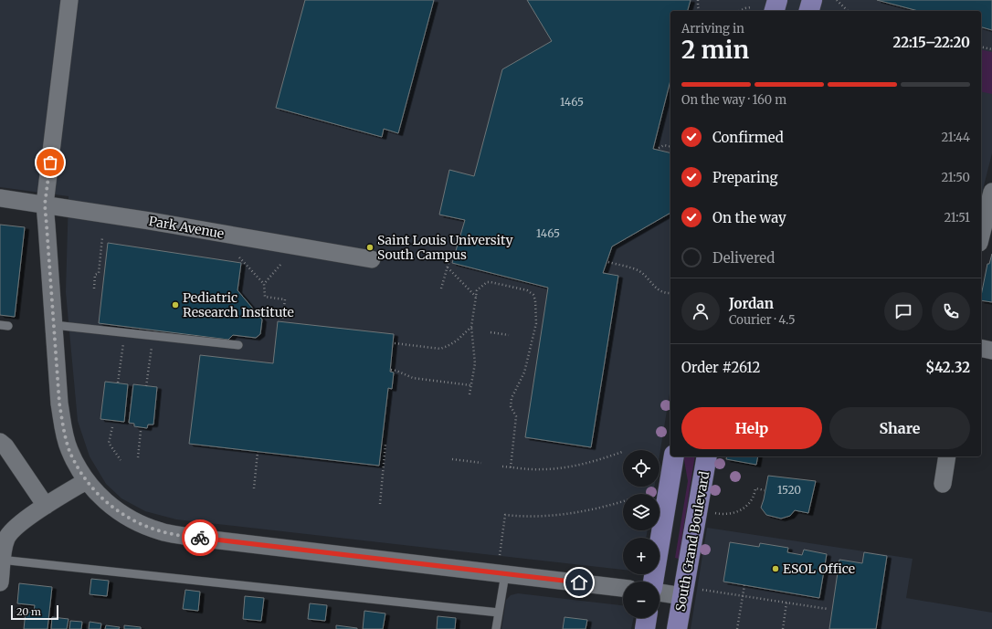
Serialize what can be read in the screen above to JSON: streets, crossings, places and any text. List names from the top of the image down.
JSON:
{
  "streets": {
    "main road": ["South Grand Boulevard"],
    "street": ["Park Avenue"]
  },
  "places": ["Saint Louis University South Campus", "Pediatric Research Institute", "ESOL Office"],
  "house_numbers": ["1465", "1465", "1520"],
  "scale_bar": "20 m",
  "page": {
    "heading": ["2 min", "Arriving in", "22:15–22:20"],
    "panel": [
      "Jordan",
      "Courier · 4.5",
      "Order #2612",
      "$42.32"
    ],
    "bar": "On the way · 160 m",
    "list": [
      ["Confirmed", "21:44"],
      ["Preparing", "21:50"],
      ["On the way", "21:51"],
      "Delivered"
    ],
    "buttons": ["Help", "Share"],
    "map_buttons": ["+", "−"],
    "scale": "20 m"
  }
}
